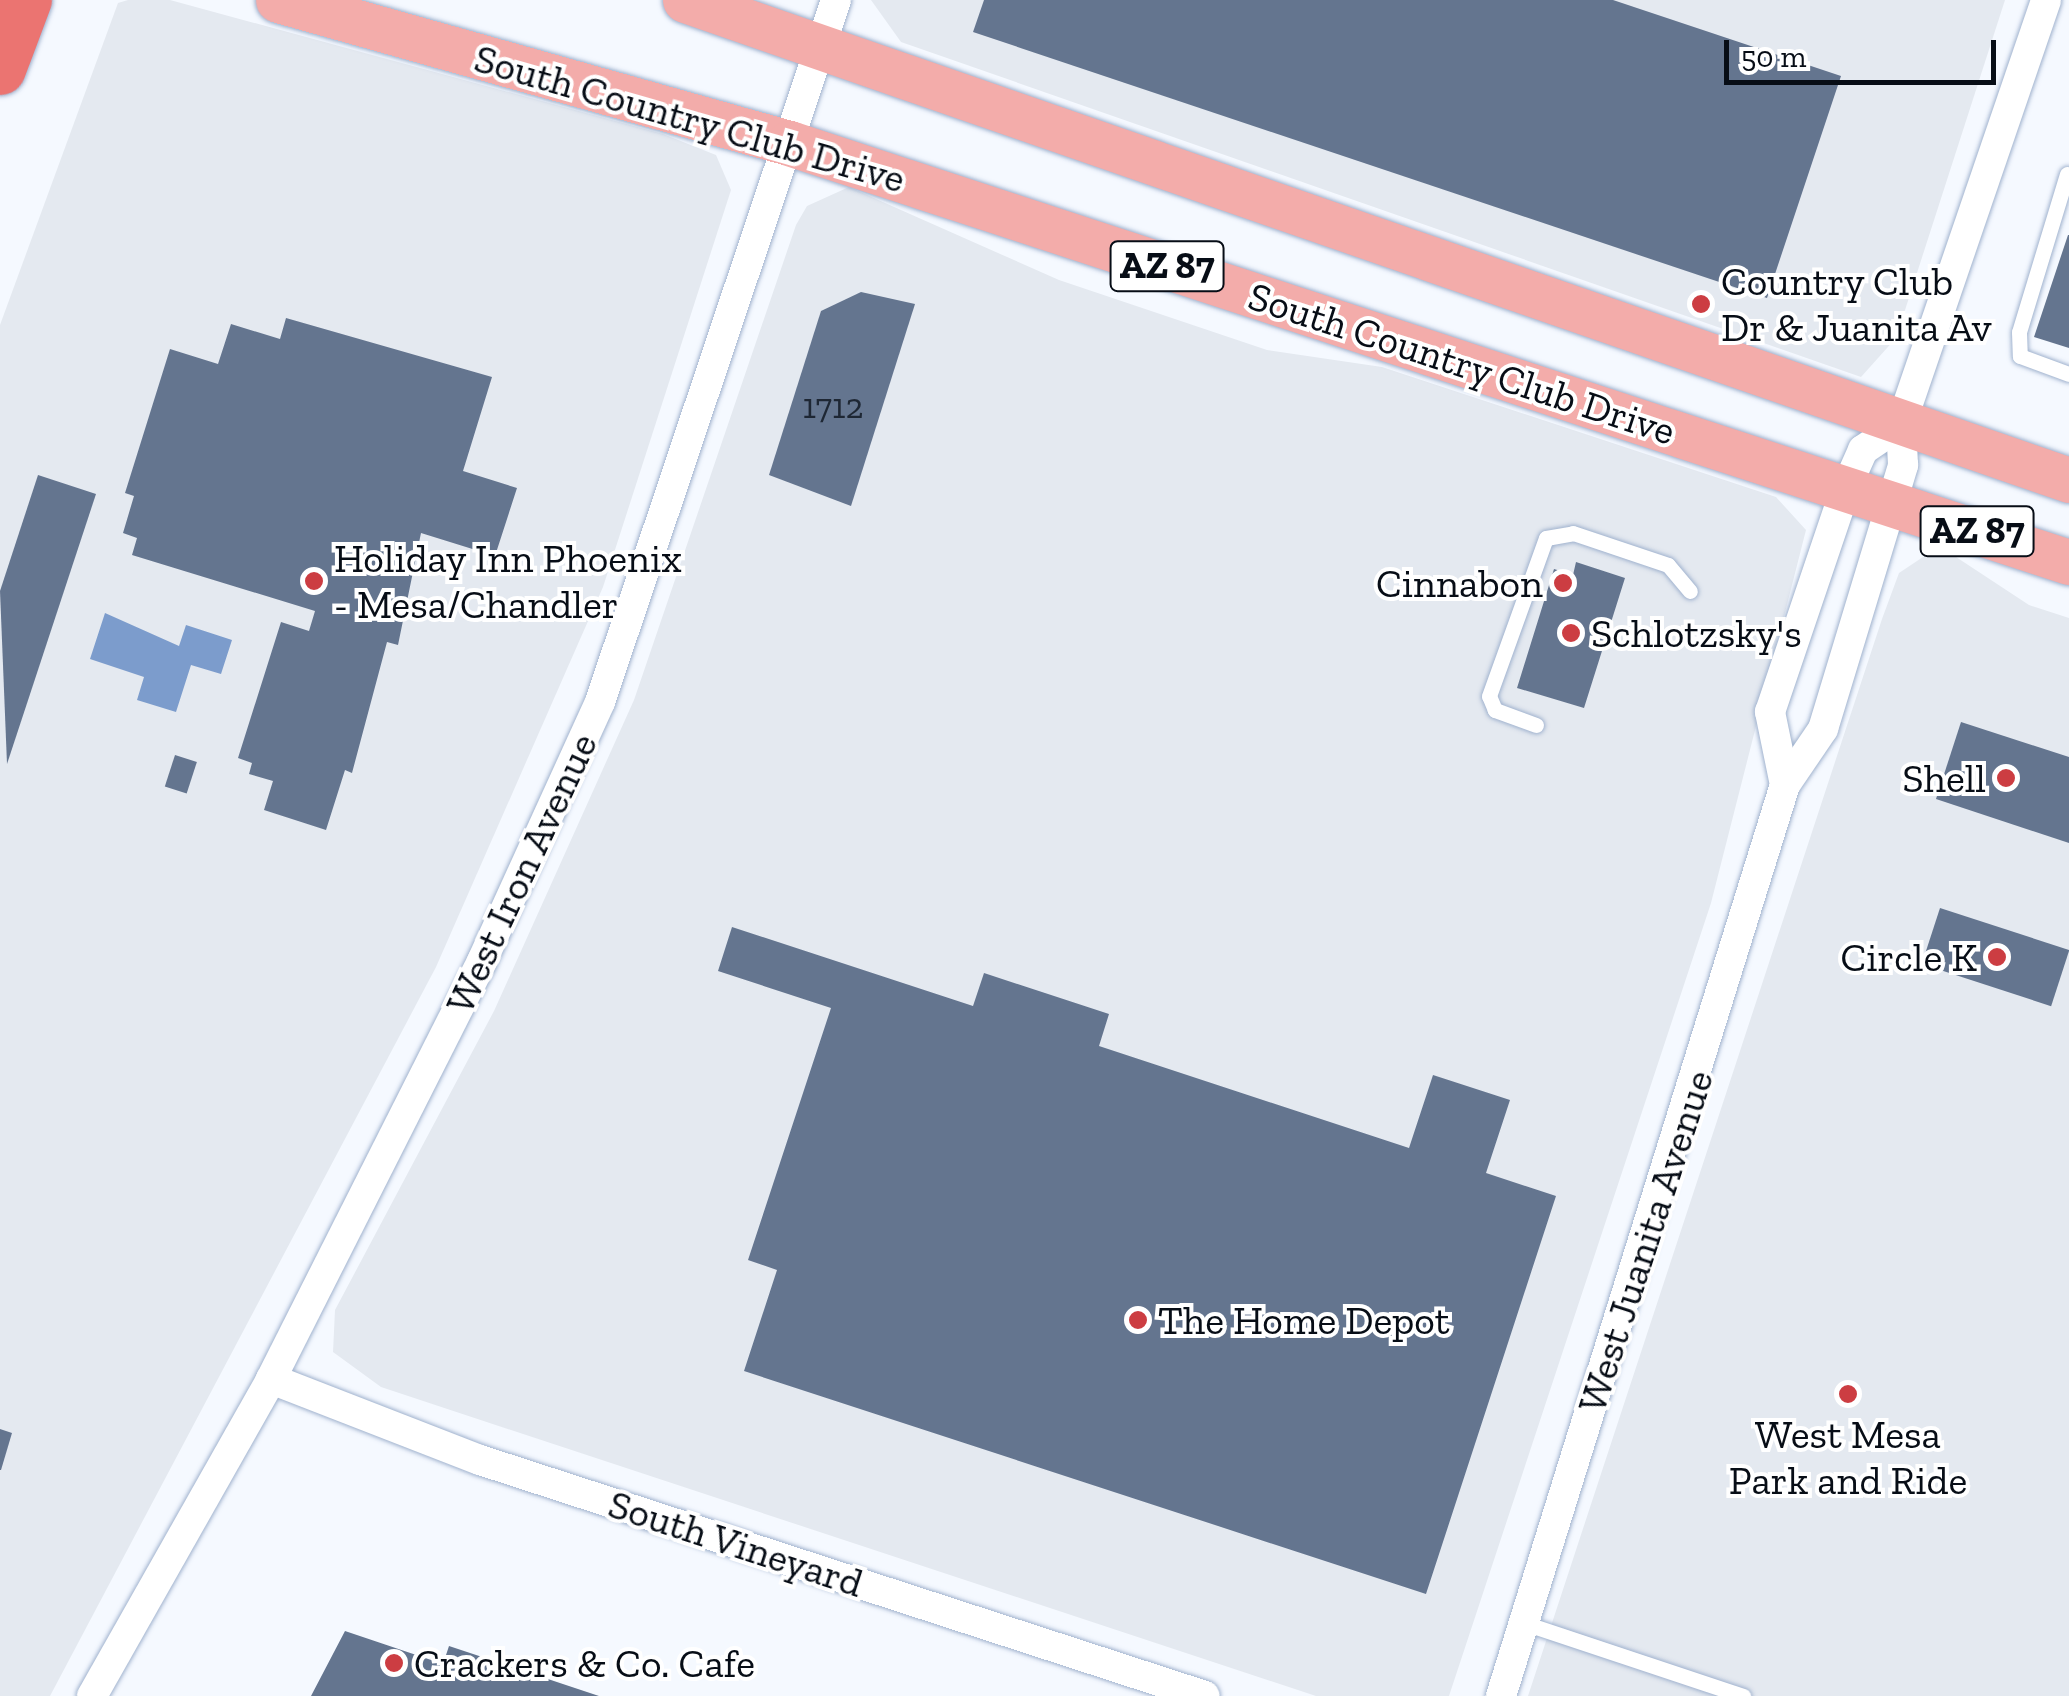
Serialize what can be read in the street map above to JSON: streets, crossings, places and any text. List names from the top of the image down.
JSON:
{
  "streets": {
    "main road": ["South Country Club Drive", "AZ 87"],
    "street": ["West Iron Avenue", "West Juanita Avenue", "South Vineyard"]
  },
  "crossings": [
    ["South Country Club Drive", "West Iron Avenue"],
    ["South Country Club Drive", "West Juanita Avenue"],
    ["West Iron Avenue", "South Vineyard"]
  ],
  "places": [
    "Country Club Dr & Juanita Av",
    "Holiday Inn Phoenix - Mesa/Chandler",
    "Cinnabon",
    "Schlotzsky's",
    "Shell",
    "Circle K",
    "The Home Depot",
    "West Mesa Park and Ride",
    "Crackers & Co. Cafe"
  ],
  "house_numbers": ["1712"],
  "scale_bar": "50 m"
}
